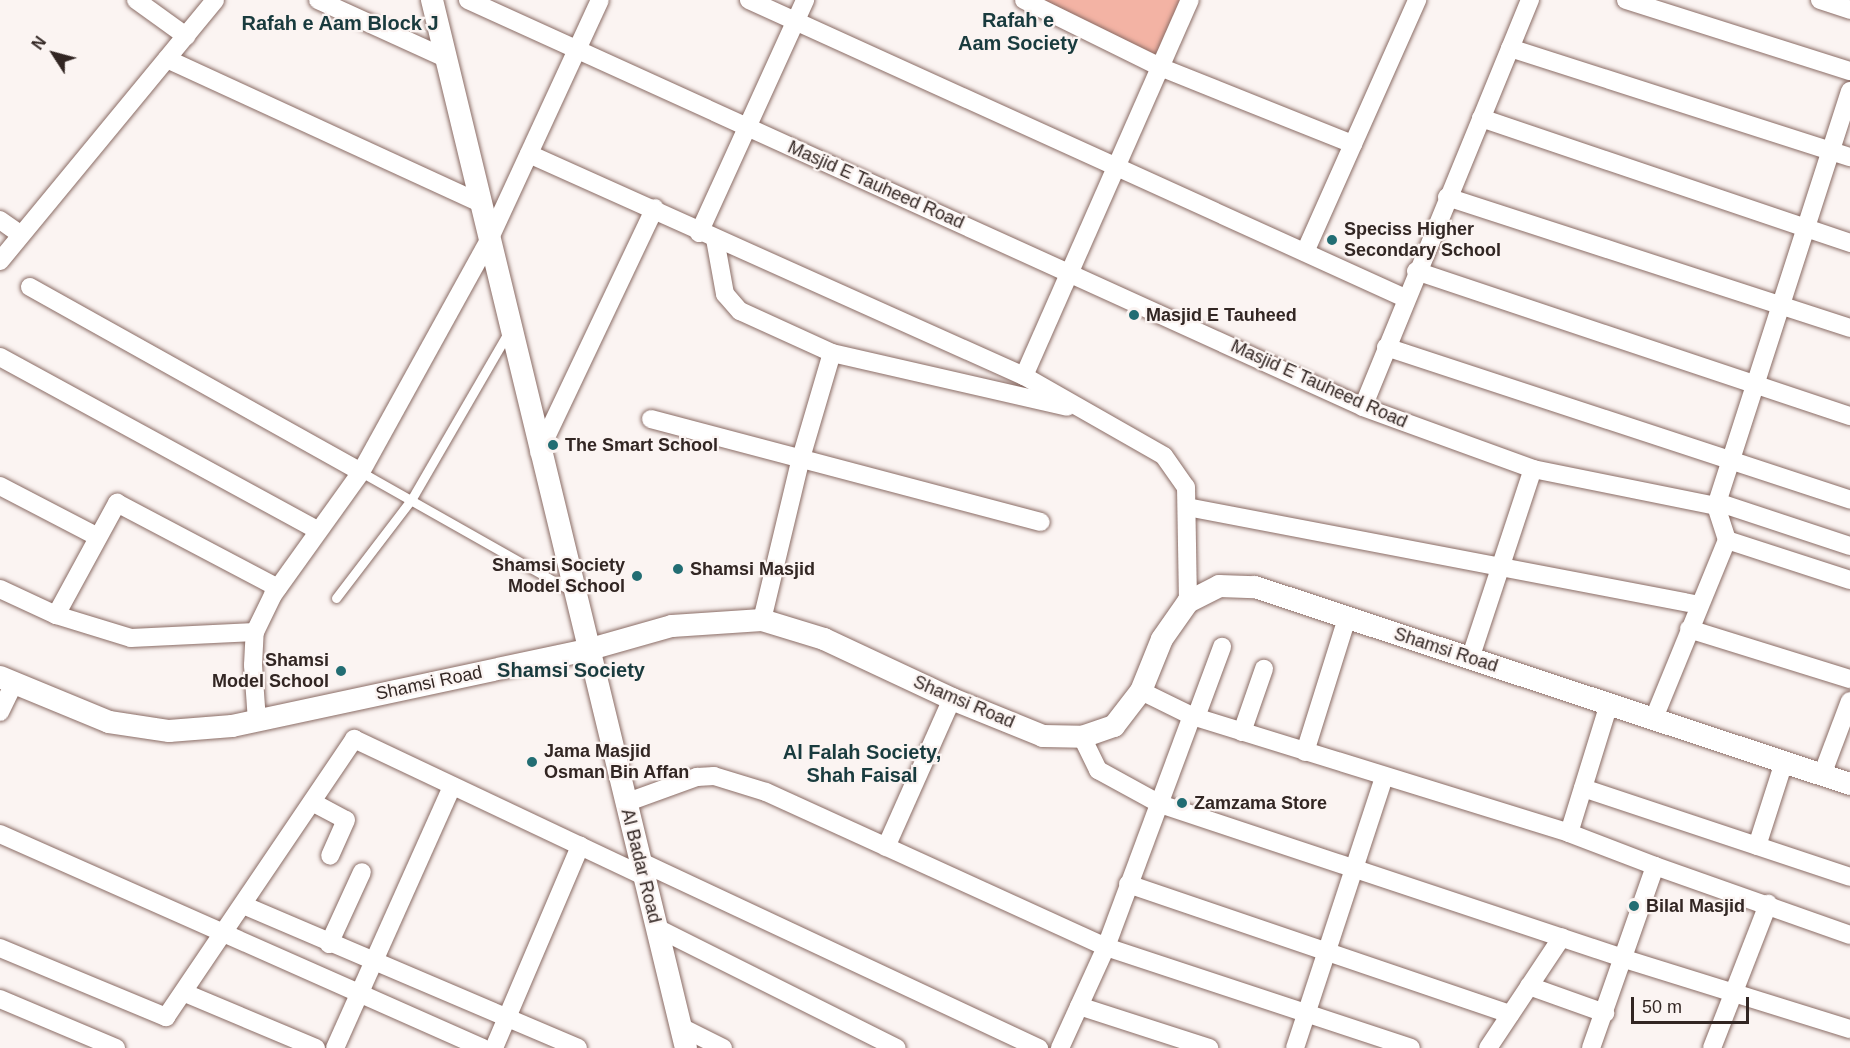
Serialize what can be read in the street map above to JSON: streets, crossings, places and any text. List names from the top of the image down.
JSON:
{
  "streets": {
    "street": ["Masjid E Tauheed Road", "Shamsi Road", "Al Badar Road"]
  },
  "crossings": [
    ["Shamsi Road", "Al Badar Road"]
  ],
  "districts": [
    "Rafah e Aam Society",
    "Rafah e Aam Block J",
    "Shamsi Society",
    "Al Falah Society, Shah Faisal"
  ],
  "places": [
    "Speciss Higher Secondary School",
    "Masjid E Tauheed",
    "The Smart School",
    "Shamsi Masjid",
    "Shamsi Society Model School",
    "Shamsi Model School",
    "Jama Masjid Osman Bin Affan",
    "Zamzama Store",
    "Bilal Masjid"
  ],
  "scale_bar": "50 m",
  "north": "top left"
}
